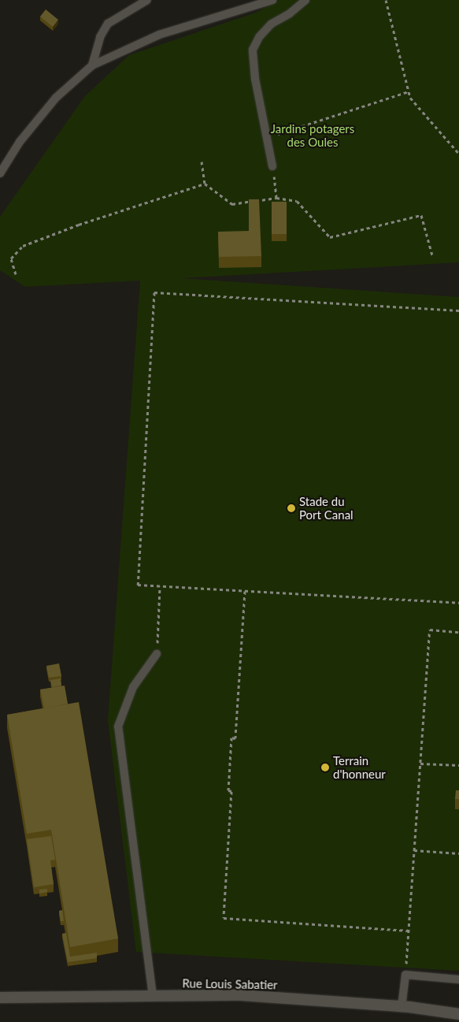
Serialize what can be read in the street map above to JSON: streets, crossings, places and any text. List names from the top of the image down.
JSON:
{
  "streets": {
    "street": ["Rue Louis Sabatier"]
  },
  "parks": ["Jardins potagers des Oules"],
  "places": ["Stade du Port Canal", "Terrain d'honneur"]
}
